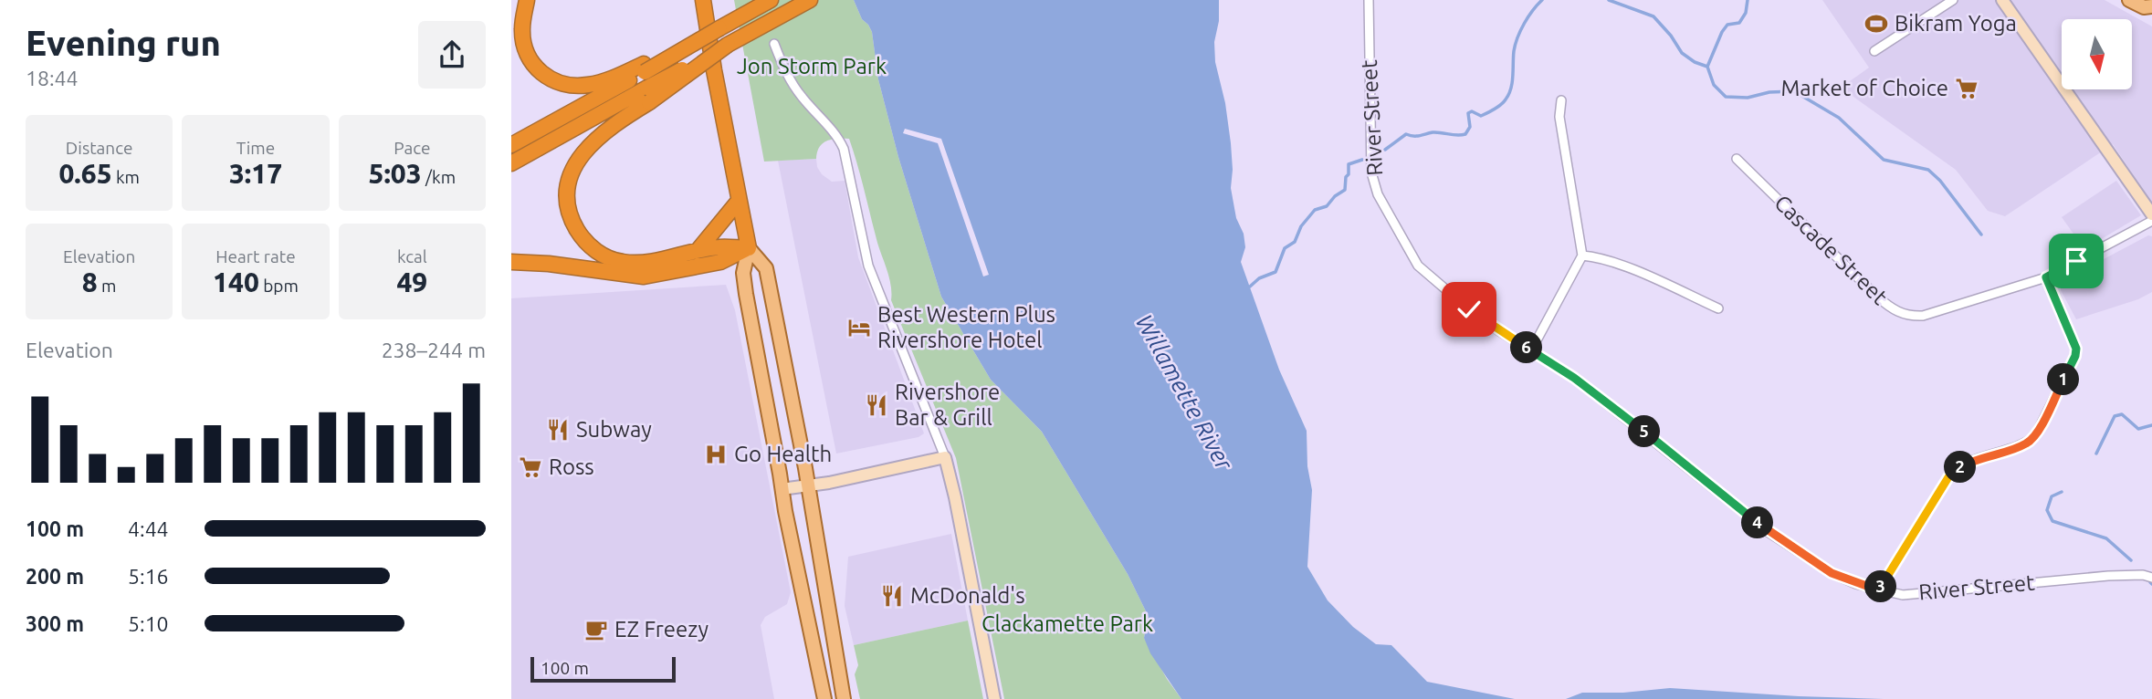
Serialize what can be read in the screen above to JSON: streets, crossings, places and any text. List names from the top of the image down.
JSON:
{
  "streets": {
    "street": ["River Street", "Cascade Street"]
  },
  "water": ["Willamette River"],
  "parks": ["Jon Storm Park", "Clackamette Park"],
  "places": {
    "sports": ["Bikram Yoga"],
    "supermarket": ["Market of Choice", "Ross"],
    "hotel": ["Best Western Plus Rivershore Hotel"],
    "restaurant": ["Rivershore Bar & Grill", "Subway", "McDonald's"],
    "hospital": ["Go Health"],
    "cafe": ["EZ Freezy"]
  },
  "scale_bar": "100 m",
  "north": "bottom",
  "page": {
    "heading": ["Evening run", "18:44"],
    "stats": [
      ["Distance", "0.65 km"],
      ["Time", "3:17"],
      ["Pace", "5:03 /km"],
      ["Elevation", "8 m"],
      ["Heart rate", "140 bpm"],
      ["kcal", "49"]
    ],
    "chart": ["Elevation", "238–244 m"],
    "pins": [
      "6",
      "1",
      "5",
      "2",
      "4",
      "3"
    ],
    "list": [
      {
        "name": "100 m",
        "note": "4:44"
      },
      {
        "name": "200 m",
        "note": "5:16"
      },
      {
        "name": "300 m",
        "note": "5:10"
      }
    ],
    "scale": "100 m"
  }
}
